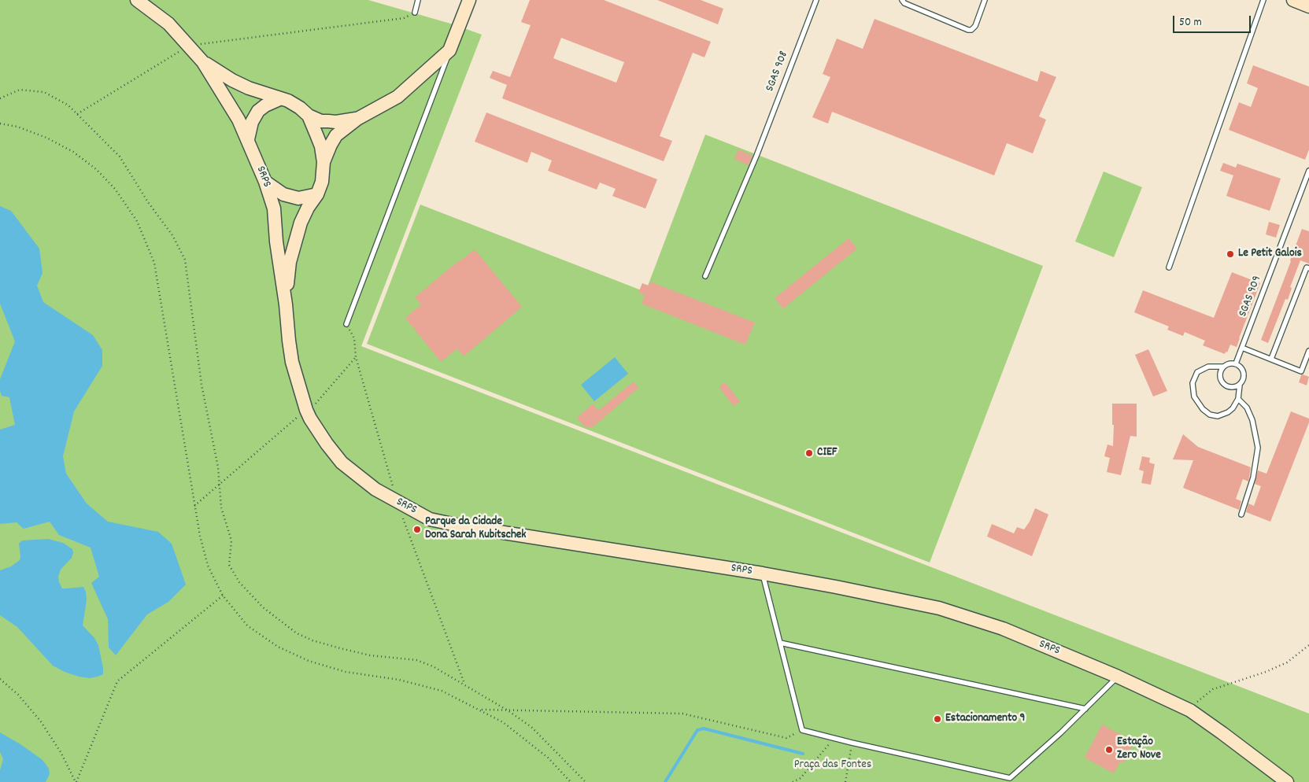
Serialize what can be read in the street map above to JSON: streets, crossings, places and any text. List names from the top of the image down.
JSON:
{
  "streets": {
    "main road": ["SRPS"],
    "lane": ["SGAS 908", "SGAS 909"]
  },
  "parks": ["Praça das Fontes"],
  "places": [
    "Le Petit Galois",
    "CIEF",
    "Parque da Cidade Dona Sarah Kubitschek",
    "Estacionamento 9",
    "Estação Zero Nove"
  ],
  "scale_bar": "50 m"
}
